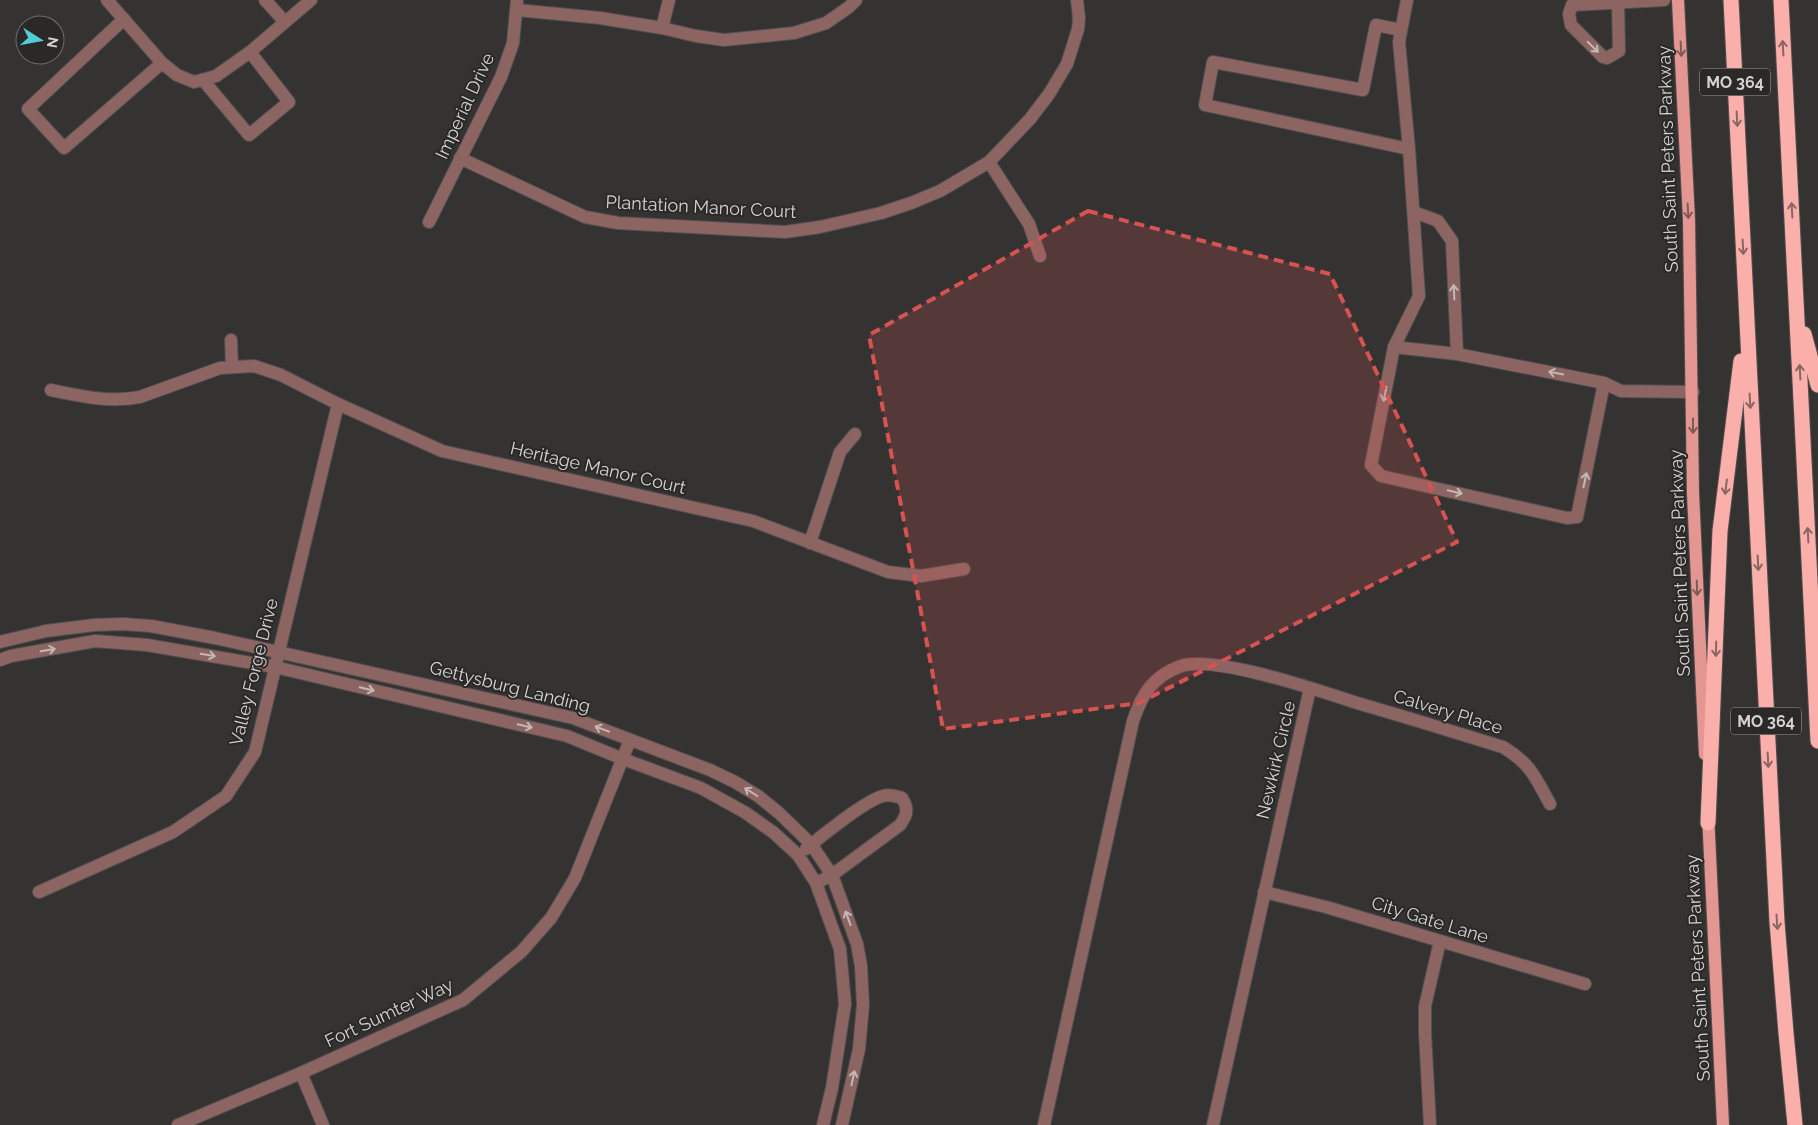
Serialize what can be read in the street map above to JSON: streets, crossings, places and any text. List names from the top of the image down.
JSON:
{
  "streets": {
    "highway": ["MO 364"],
    "main road": ["South Saint Peters Parkway"],
    "street": [
      "Imperial Drive",
      "Plantation Manor Court",
      "Heritage Manor Court",
      "Valley Forge Drive",
      "Gettysburg Landing",
      "Calvery Place",
      "Newkirk Circle",
      "City Gate Lane",
      "Fort Sumter Way"
    ]
  },
  "crossings": [
    ["Imperial Drive", "Plantation Manor Court"],
    ["Heritage Manor Court", "Valley Forge Drive"],
    ["Valley Forge Drive", "Gettysburg Landing"],
    ["Gettysburg Landing", "Fort Sumter Way"],
    ["Calvery Place", "Newkirk Circle"],
    ["Newkirk Circle", "City Gate Lane"]
  ],
  "one_way": ["South Saint Peters Parkway"],
  "north": "right"
}
